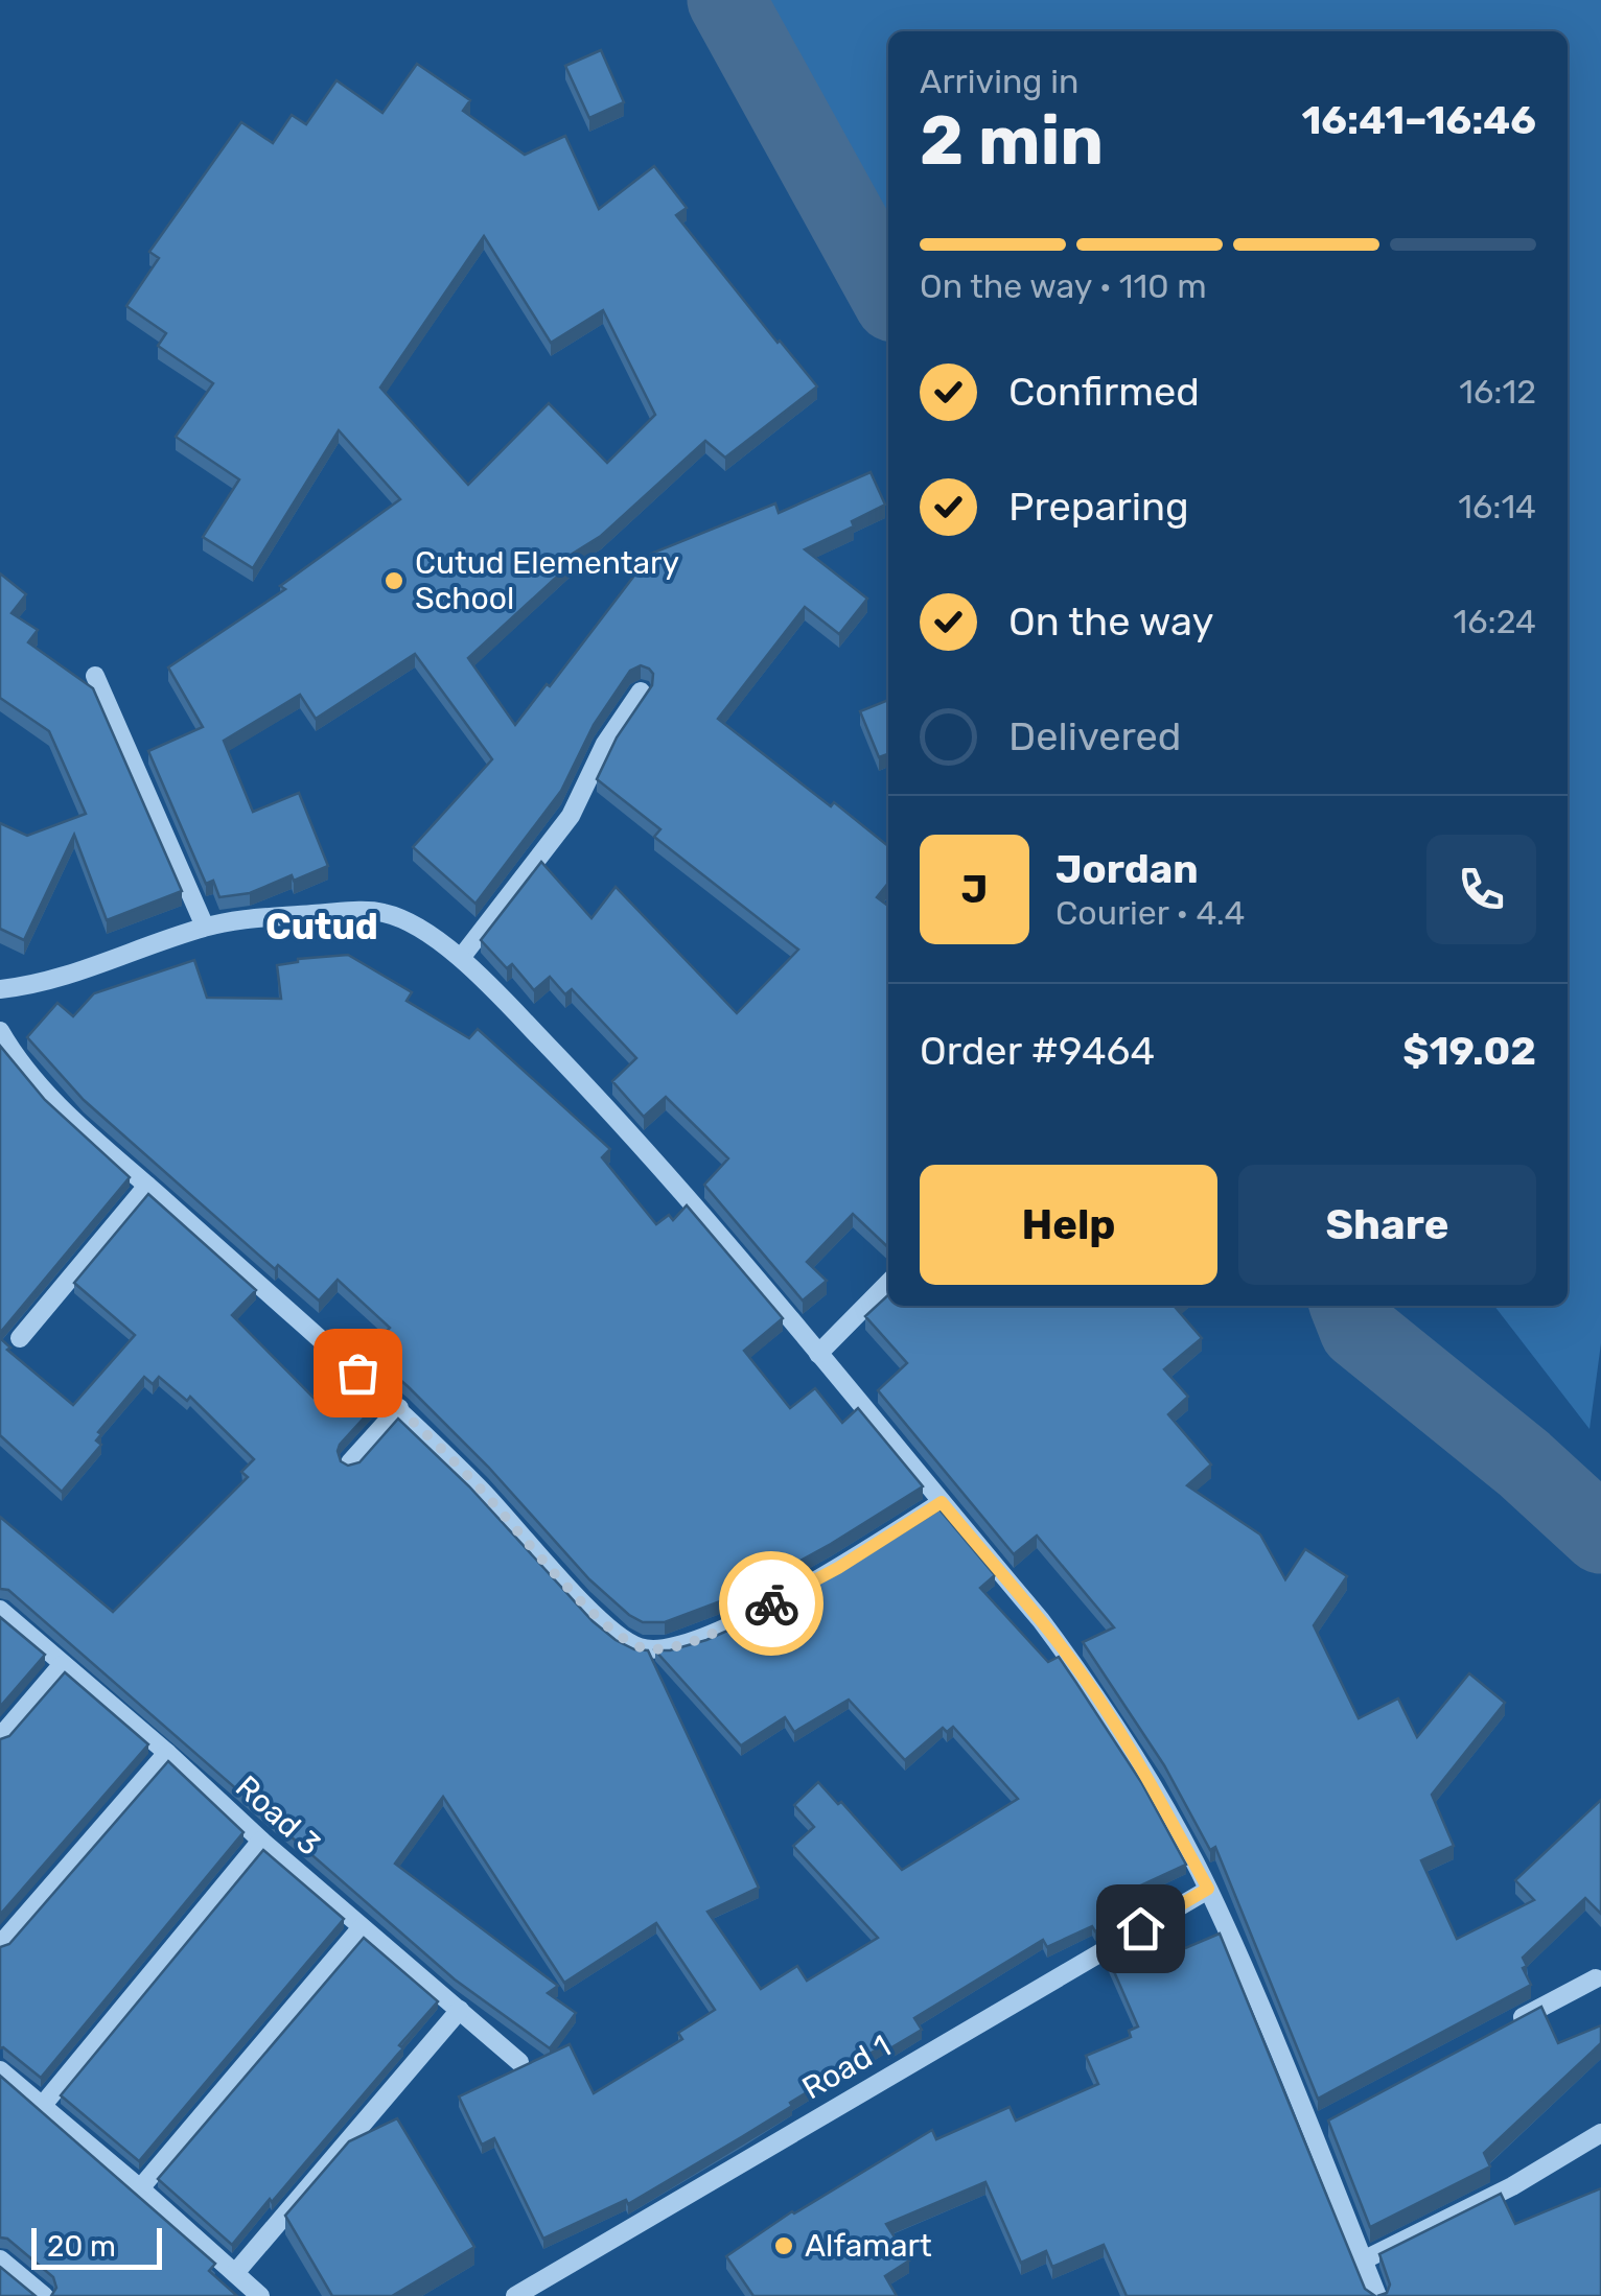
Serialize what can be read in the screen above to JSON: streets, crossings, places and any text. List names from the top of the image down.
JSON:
{
  "streets": {
    "street": ["Road 3", "Road 1"]
  },
  "districts": ["Cutud"],
  "places": ["Cutud Elementary School", "Alfamart"],
  "scale_bar": "20 m",
  "page": {
    "heading": ["2 min", "Arriving in", "16:41–16:46"],
    "panel": [
      "Jordan",
      "Courier · 4.4",
      "Order #9464",
      "$19.02"
    ],
    "bar": "On the way · 110 m",
    "list": [
      ["Confirmed", "16:12"],
      ["Preparing", "16:14"],
      ["On the way", "16:24"],
      "Delivered"
    ],
    "round": "J",
    "buttons": ["Help", "Share"],
    "scale": "20 m"
  }
}
